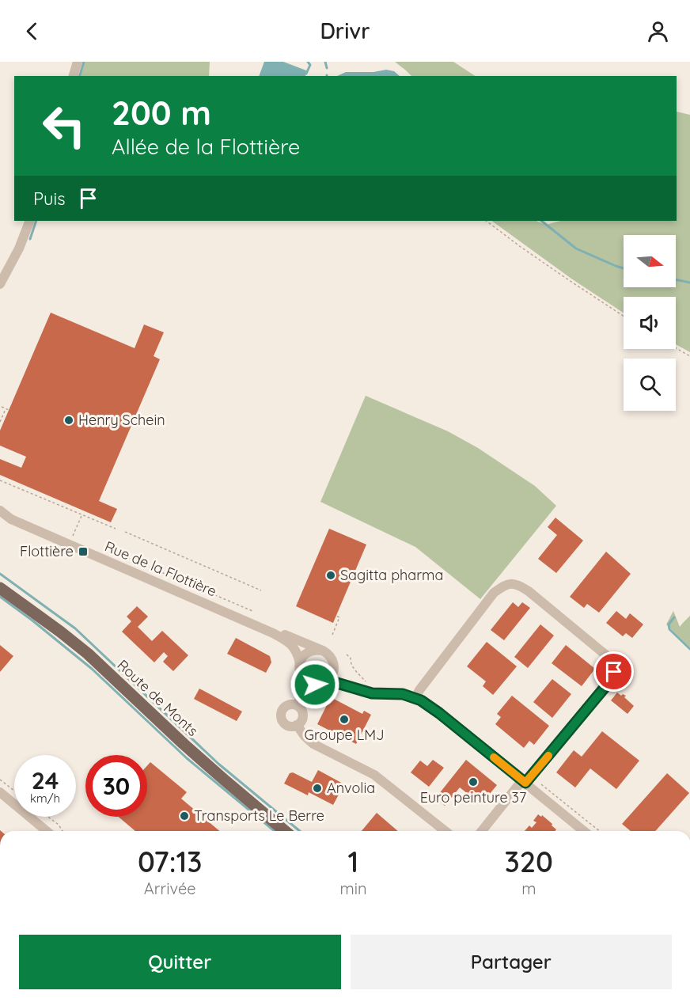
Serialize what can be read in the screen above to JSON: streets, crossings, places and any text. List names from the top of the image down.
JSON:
{
  "streets": {
    "main road": ["Route de Monts"],
    "street": ["Rue de la Flottière"]
  },
  "places": {
    "other": [
      "Henry Schein",
      "Sagitta pharma",
      "Groupe LMJ",
      "Euro peinture 37",
      "Anvolia",
      "Transports Le Berre"
    ],
    "transit": ["Flottière"]
  },
  "north": "right",
  "page": {
    "header": "Drivr",
    "turn": ["200 m", "Allée de la Flottière"],
    "then": "Puis",
    "speed": "24 km/h",
    "limit": "30",
    "eta": [
      "07:13",
      "Arrivée",
      "1",
      "min",
      "320",
      "m"
    ],
    "buttons": ["Quitter", "Partager"]
  }
}
